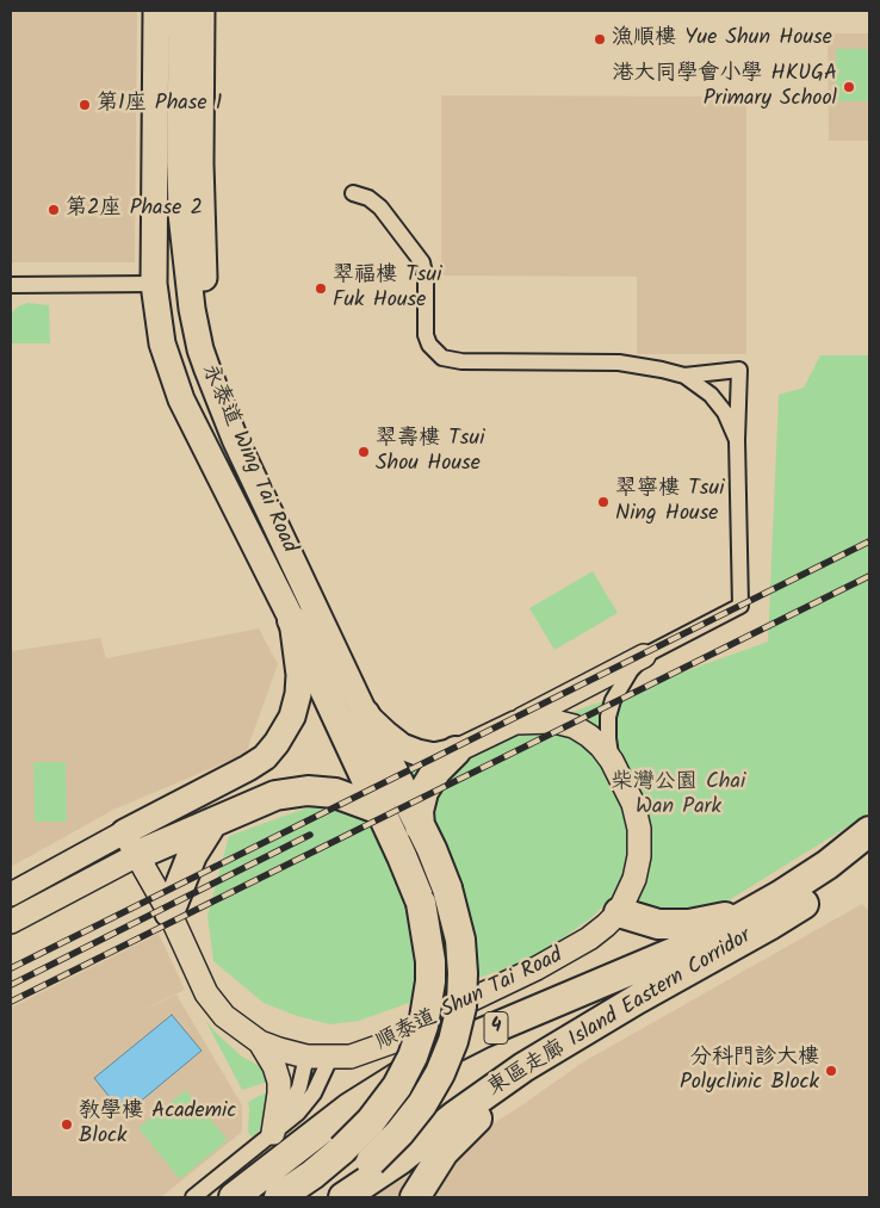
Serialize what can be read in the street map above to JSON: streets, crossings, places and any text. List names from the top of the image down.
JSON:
{
  "streets": {
    "highway": ["東區走廊 Island Eastern Corridor", "4"],
    "main road": ["永泰道 Wing Tai Road"],
    "street": ["順泰道 Shun Tai Road"]
  },
  "crossings": [
    ["永泰道 Wing Tai Road", "順泰道 Shun Tai Road"]
  ],
  "parks": ["柴灣公園 Chai Wan Park"],
  "places": [
    "漁順樓 Yue Shun House",
    "港大同學會小學 HKUGA Primary School",
    "第1座 Phase 1",
    "第2座 Phase 2",
    "翠福樓 Tsui Fuk House",
    "翠壽樓 Tsui Shou House",
    "翠寧樓 Tsui Ning House",
    "分科門診大樓 Polyclinic Block",
    "教學樓 Academic Block"
  ]
}
